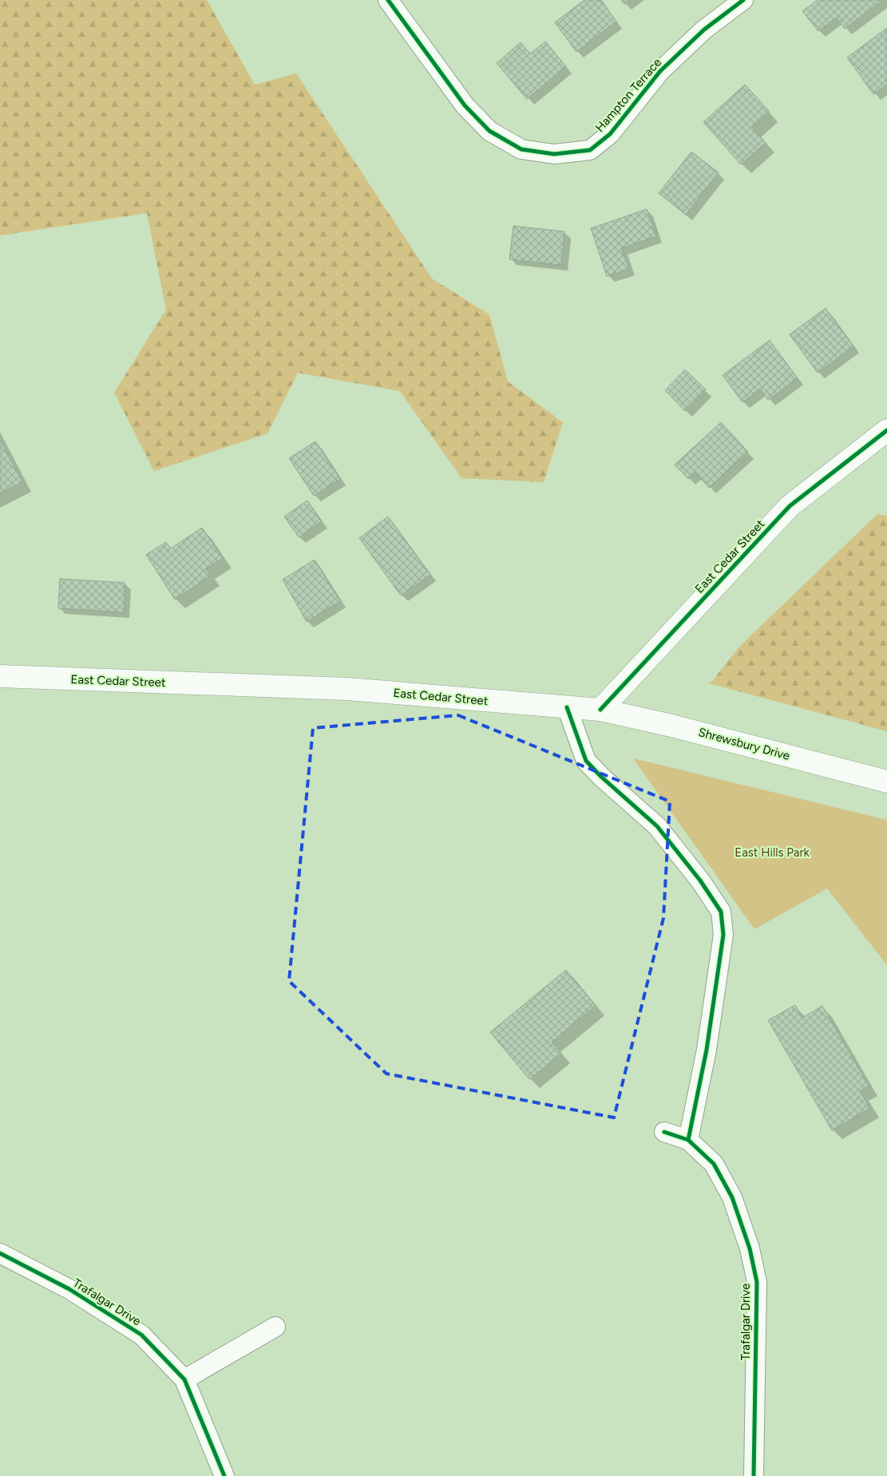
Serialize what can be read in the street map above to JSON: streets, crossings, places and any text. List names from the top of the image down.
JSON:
{
  "streets": {
    "main road": ["East Cedar Street", "Shrewsbury Drive"],
    "street": ["Hampton Terrace", "Trafalgar Drive"]
  },
  "crossings": [
    ["East Cedar Street", "Shrewsbury Drive"]
  ],
  "parks": ["East Hills Park"]
}
